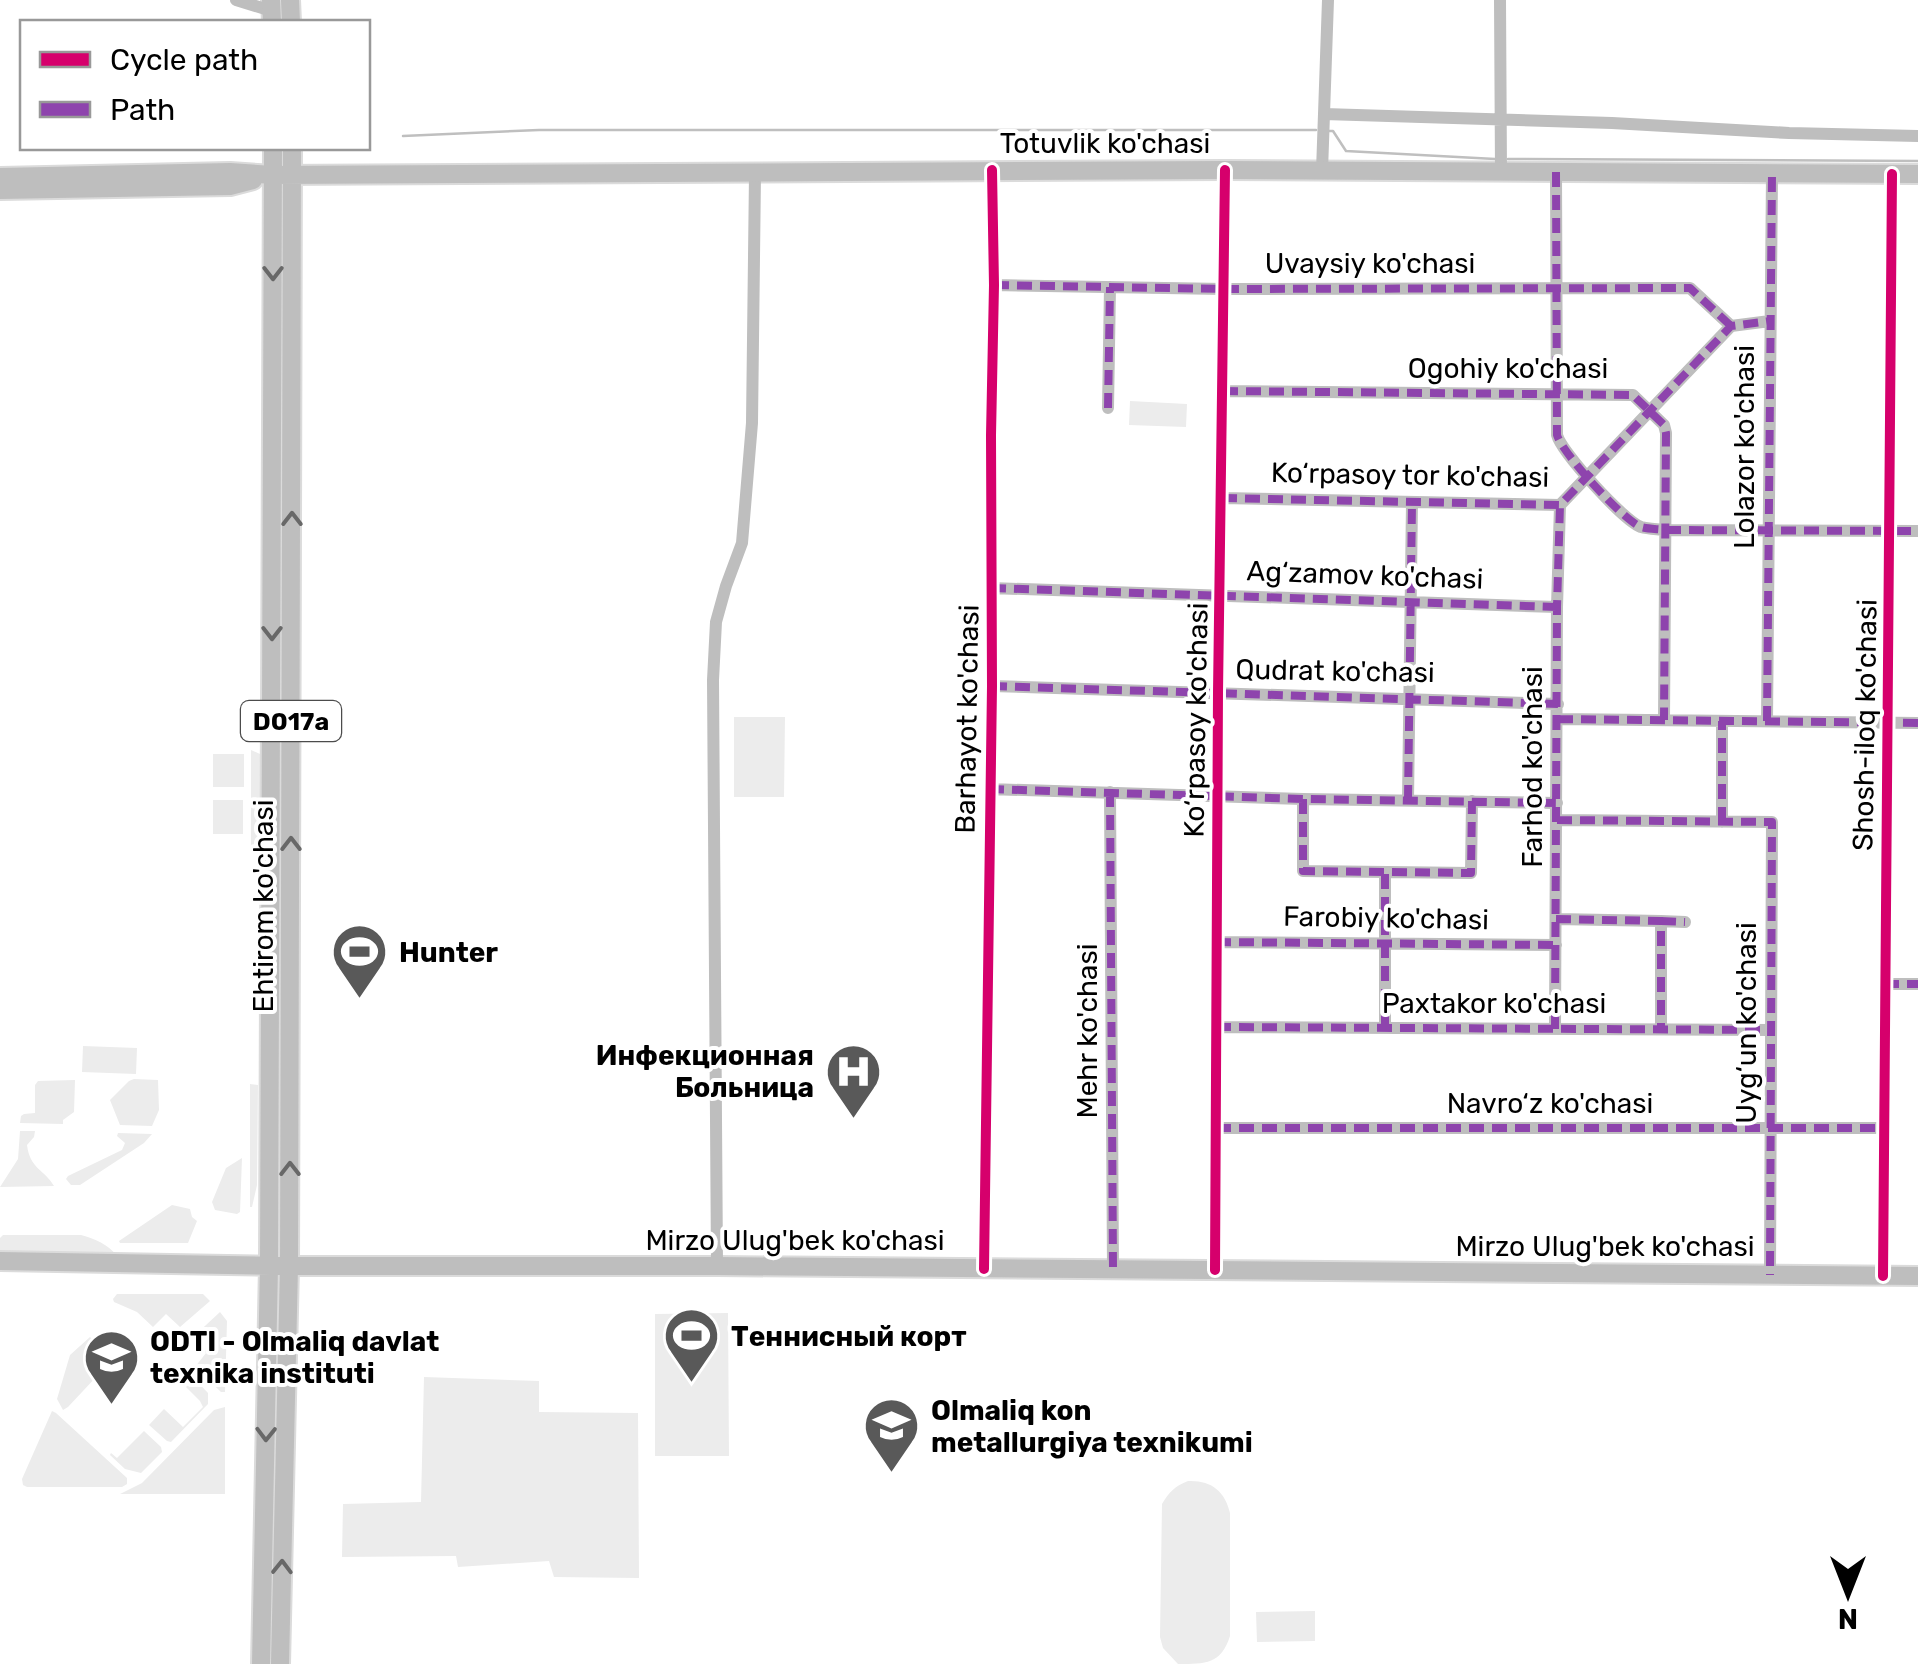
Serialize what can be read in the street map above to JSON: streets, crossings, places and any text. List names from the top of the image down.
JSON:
{
  "streets": {
    "main road": [
      "Totuvlik ko'chasi",
      "D017a",
      "Ehtirom ko'chasi",
      "Mirzo Ulug'bek ko'chasi"
    ],
    "street": [
      "Uvaysiy ko'chasi",
      "Ogohiy ko'chasi",
      "Lolazor ko'chasi",
      "Ko‘rpasoy tor ko'chasi",
      "Ag‘zamov ko'chasi",
      "Qudrat ko'chasi",
      "Barhayot ko'chasi",
      "Ko‘rpasoy ko'chasi",
      "Shosh-iloq ko'chasi",
      "Farhod ko'chasi",
      "Farobiy ko'chasi",
      "Paxtakor ko'chasi",
      "Uyg‘un ko'chasi",
      "Mehr ko'chasi",
      "Navro‘z ko'chasi"
    ]
  },
  "crossings": [
    ["Totuvlik ko'chasi", "Lolazor ko'chasi"],
    ["Totuvlik ko'chasi", "Barhayot ko'chasi"],
    ["Totuvlik ko'chasi", "Ko‘rpasoy ko'chasi"],
    ["Totuvlik ko'chasi", "Shosh-iloq ko'chasi"],
    ["Totuvlik ko'chasi", "Ehtirom ko'chasi"],
    ["Uvaysiy ko'chasi", "Ko‘rpasoy tor ko'chasi"],
    ["Uvaysiy ko'chasi", "Barhayot ko'chasi"],
    ["Uvaysiy ko'chasi", "Ko‘rpasoy ko'chasi"],
    ["Ogohiy ko'chasi", "Ko‘rpasoy tor ko'chasi"],
    ["Ogohiy ko'chasi", "Ko‘rpasoy ko'chasi"],
    ["Ko‘rpasoy tor ko'chasi", "Ko‘rpasoy ko'chasi"],
    ["Ko‘rpasoy tor ko'chasi", "Farhod ko'chasi"],
    ["Ag‘zamov ko'chasi", "Barhayot ko'chasi"],
    ["Ag‘zamov ko'chasi", "Ko‘rpasoy ko'chasi"],
    ["Ag‘zamov ko'chasi", "Farhod ko'chasi"],
    ["Qudrat ko'chasi", "Barhayot ko'chasi"],
    ["Qudrat ko'chasi", "Ko‘rpasoy ko'chasi"],
    ["Qudrat ko'chasi", "Farhod ko'chasi"],
    ["Barhayot ko'chasi", "Mirzo Ulug'bek ko'chasi"],
    ["Ko‘rpasoy ko'chasi", "Farobiy ko'chasi"],
    ["Ko‘rpasoy ko'chasi", "Paxtakor ko'chasi"],
    ["Ko‘rpasoy ko'chasi", "Navro‘z ko'chasi"],
    ["Ko‘rpasoy ko'chasi", "Mirzo Ulug'bek ko'chasi"],
    ["Shosh-iloq ko'chasi", "Navro‘z ko'chasi"],
    ["Shosh-iloq ko'chasi", "Mirzo Ulug'bek ko'chasi"],
    ["Farhod ko'chasi", "Farobiy ko'chasi"],
    ["Farhod ko'chasi", "Paxtakor ko'chasi"],
    ["Farhod ko'chasi", "Uyg‘un ko'chasi"],
    ["Ehtirom ko'chasi", "Mirzo Ulug'bek ko'chasi"],
    ["Paxtakor ko'chasi", "Uyg‘un ko'chasi"],
    ["Uyg‘un ko'chasi", "Navro‘z ko'chasi"],
    ["Uyg‘un ko'chasi", "Mirzo Ulug'bek ko'chasi"],
    ["Mehr ko'chasi", "Mirzo Ulug'bek ko'chasi"]
  ],
  "places": {
    "sports": ["Hunter", "Теннисный корт"],
    "hospital": ["Инфекционная Больница"],
    "school or university": ["ODTI - Olmaliq davlat texnika instituti", "Olmaliq kon metallurgiya texnikumi"]
  },
  "legend": ["Cycle path", "Path"],
  "north": "bottom"
}
